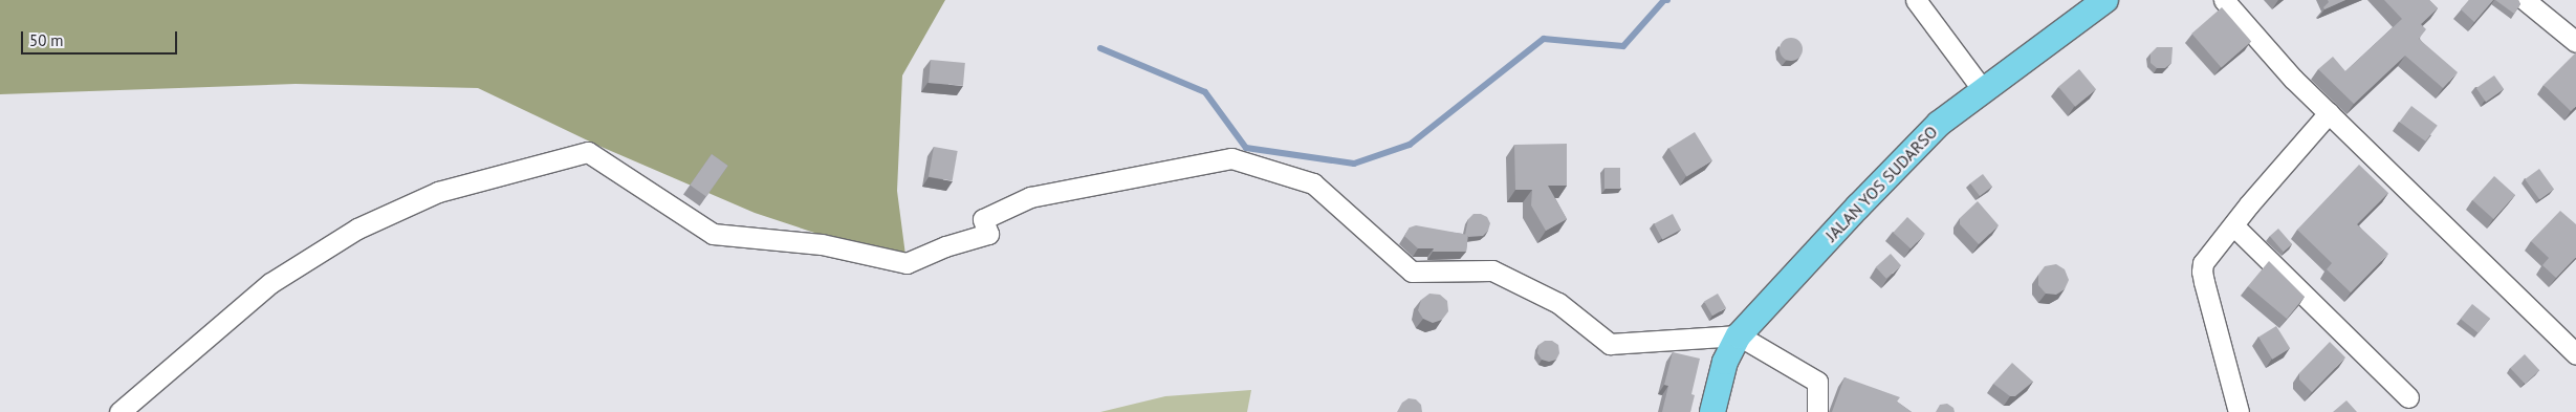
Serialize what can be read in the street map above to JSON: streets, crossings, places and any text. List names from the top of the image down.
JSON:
{
  "streets": {
    "main road": ["JALAN YOS SUDARSO"]
  },
  "scale_bar": "50 m"
}
